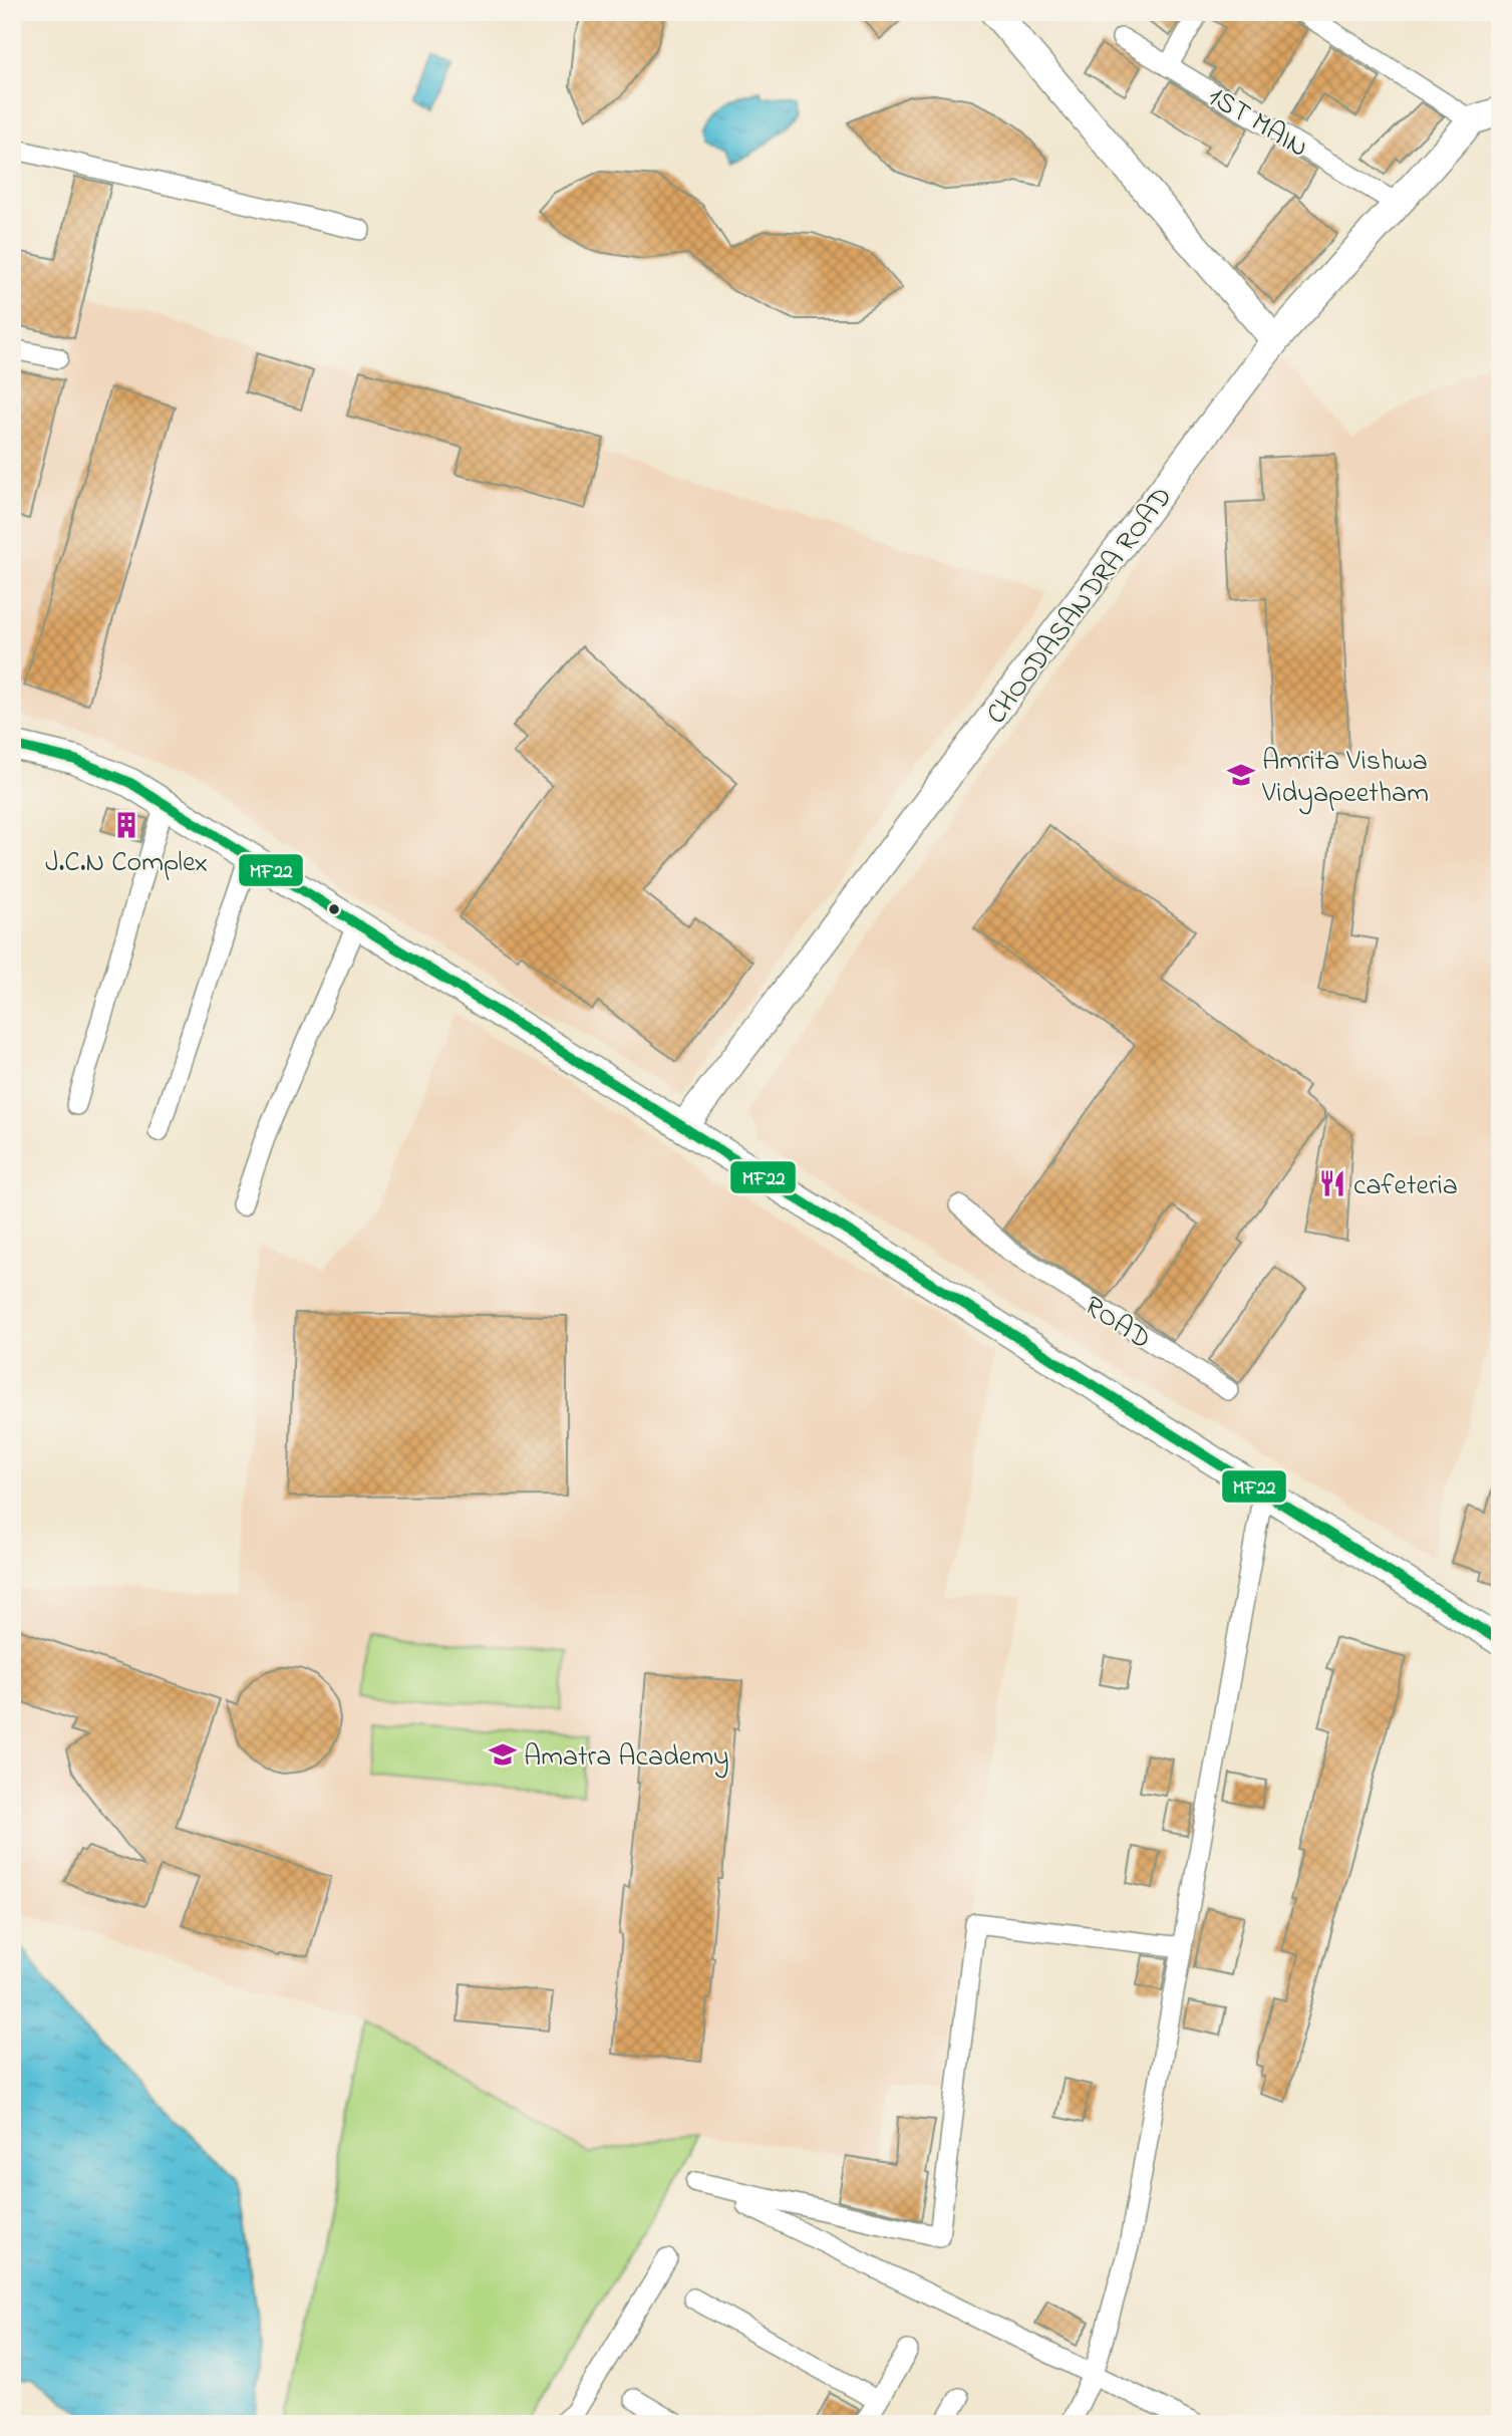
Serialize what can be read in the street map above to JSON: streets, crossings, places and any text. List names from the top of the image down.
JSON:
{
  "streets": {
    "street": ["1ST MAIN", "CHOODASANDRA ROAD", "ROAD"]
  },
  "crossings": [
    ["1ST MAIN", "CHOODASANDRA ROAD"]
  ],
  "places": {
    "school or university": ["Amrita Vishwa Vidyapeetham", "Amatra Academy"],
    "building": ["J.C.N Complex"],
    "restaurant": ["cafeteria"]
  },
  "lines": ["transit line MF22"]
}
